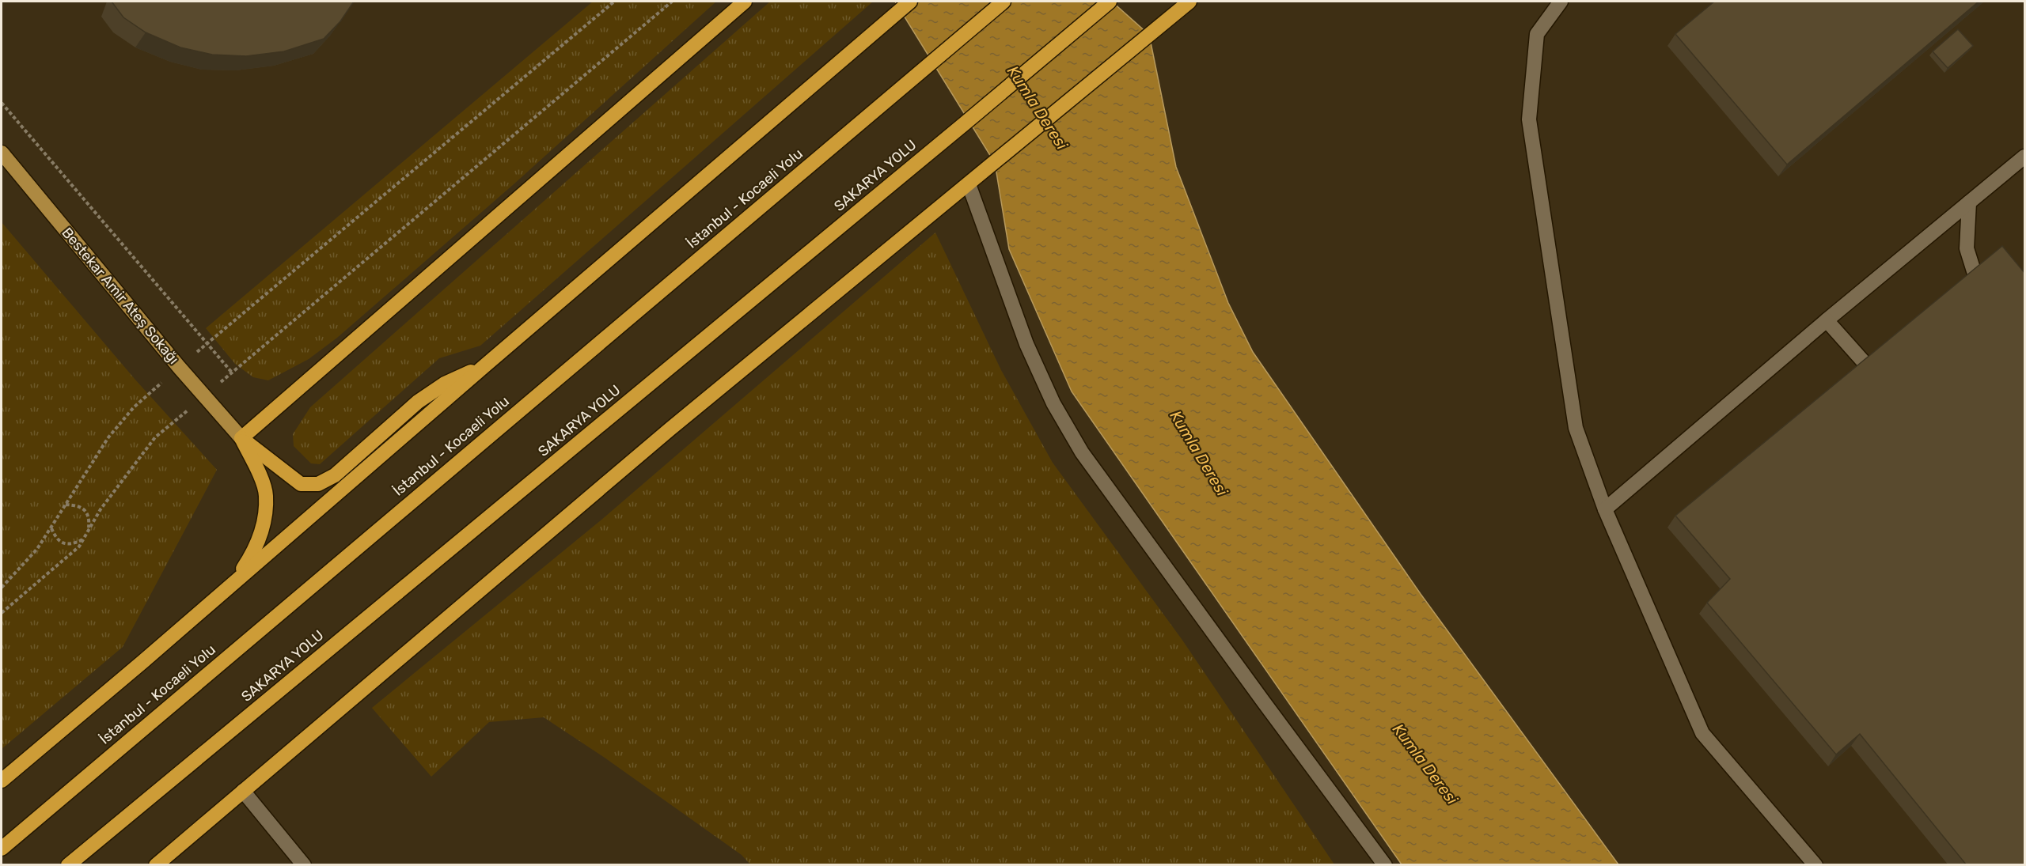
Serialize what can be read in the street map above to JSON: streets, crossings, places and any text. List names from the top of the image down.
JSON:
{
  "streets": {
    "highway": ["SAKARYA YOLU", "İstanbul - Kocaeli Yolu"],
    "main road": ["Bestekar Amir Ateş Sokağı"]
  },
  "water": ["Kumla Deresi"]
}
